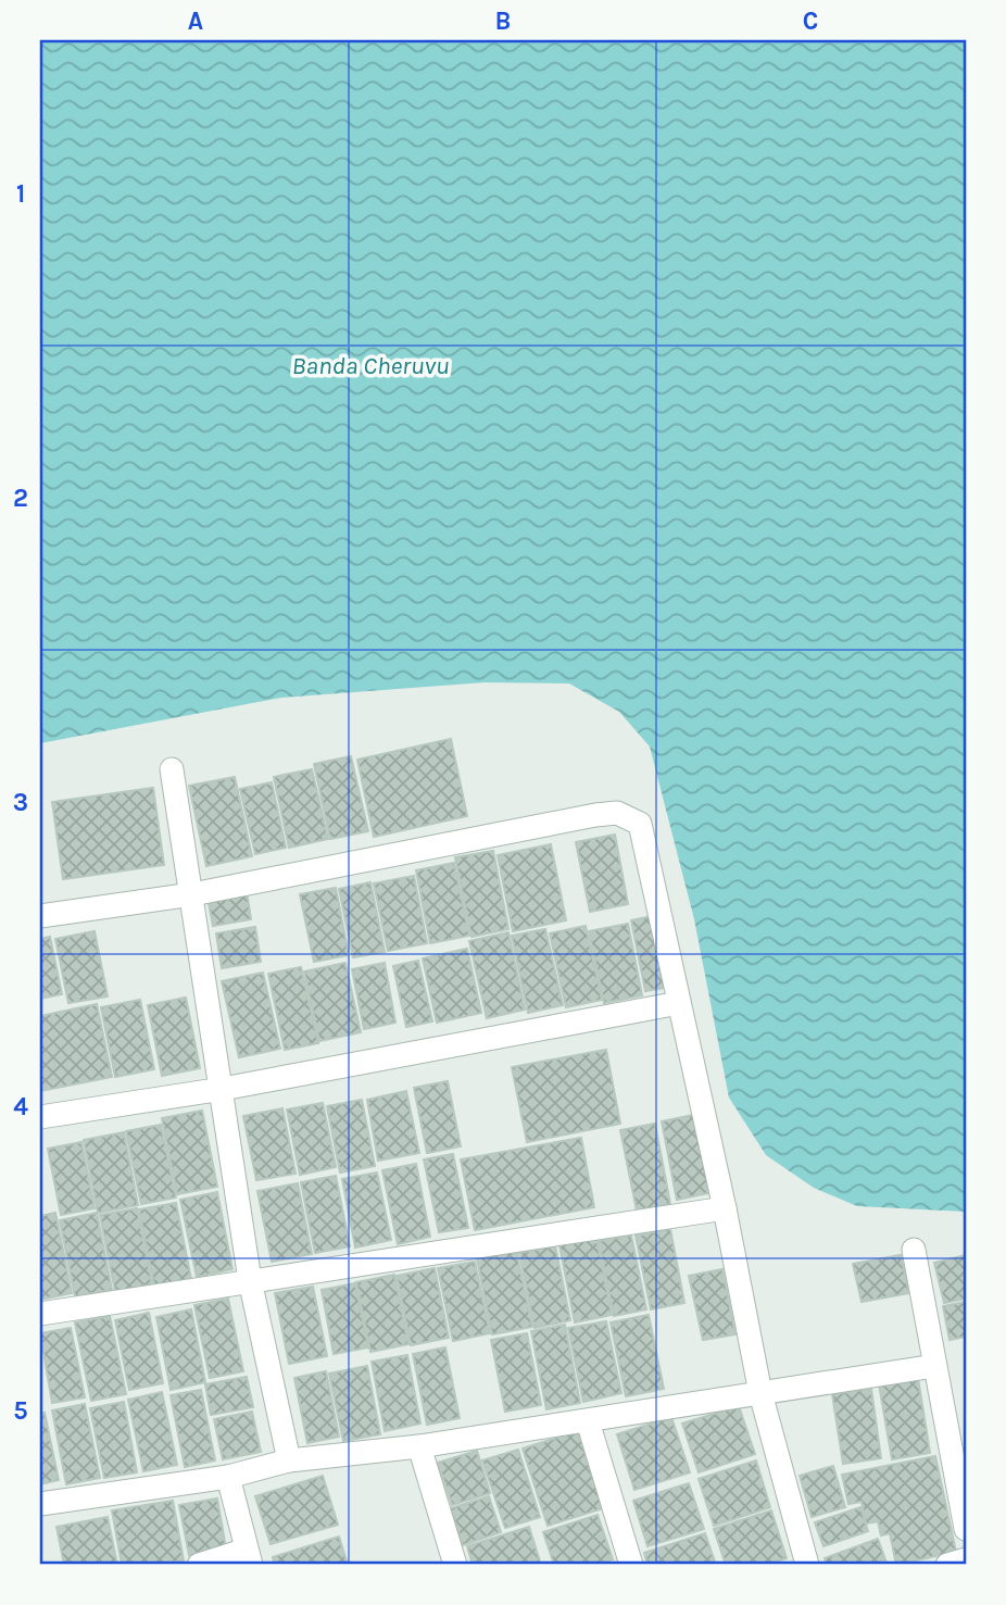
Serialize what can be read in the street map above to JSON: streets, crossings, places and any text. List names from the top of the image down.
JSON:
{
  "water": ["Banda Cheruvu"],
  "grid": {
    "columns": ["A", "B", "C"],
    "rows": [
      "1",
      "2",
      "3",
      "4",
      "5"
    ]
  }
}
